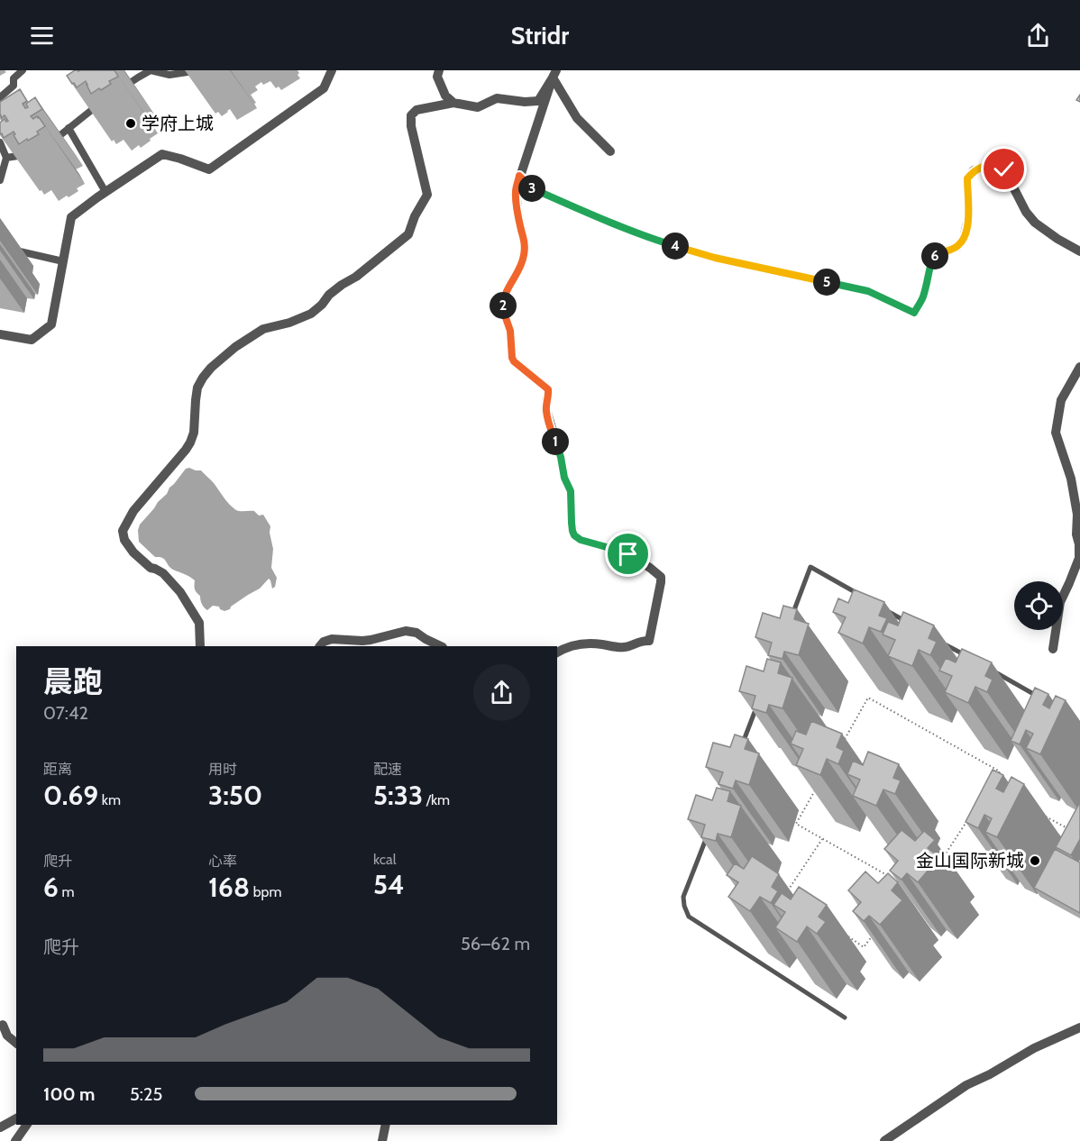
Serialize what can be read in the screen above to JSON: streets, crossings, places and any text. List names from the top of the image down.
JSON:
{
  "places": ["学府上城", "金山国际新城"],
  "page": {
    "header": "Stridr",
    "pins": [
      "3",
      "4",
      "6",
      "5",
      "2",
      "1"
    ],
    "heading": ["晨跑", "07:42"],
    "stats": [
      ["距离", "0.69 km"],
      ["用时", "3:50"],
      ["配速", "5:33 /km"],
      ["爬升", "6 m"],
      ["心率", "168 bpm"],
      ["kcal", "54"]
    ],
    "chart": ["爬升", "56–62 m"],
    "list": [
      {
        "name": "100 m",
        "note": "5:25"
      }
    ]
  }
}
